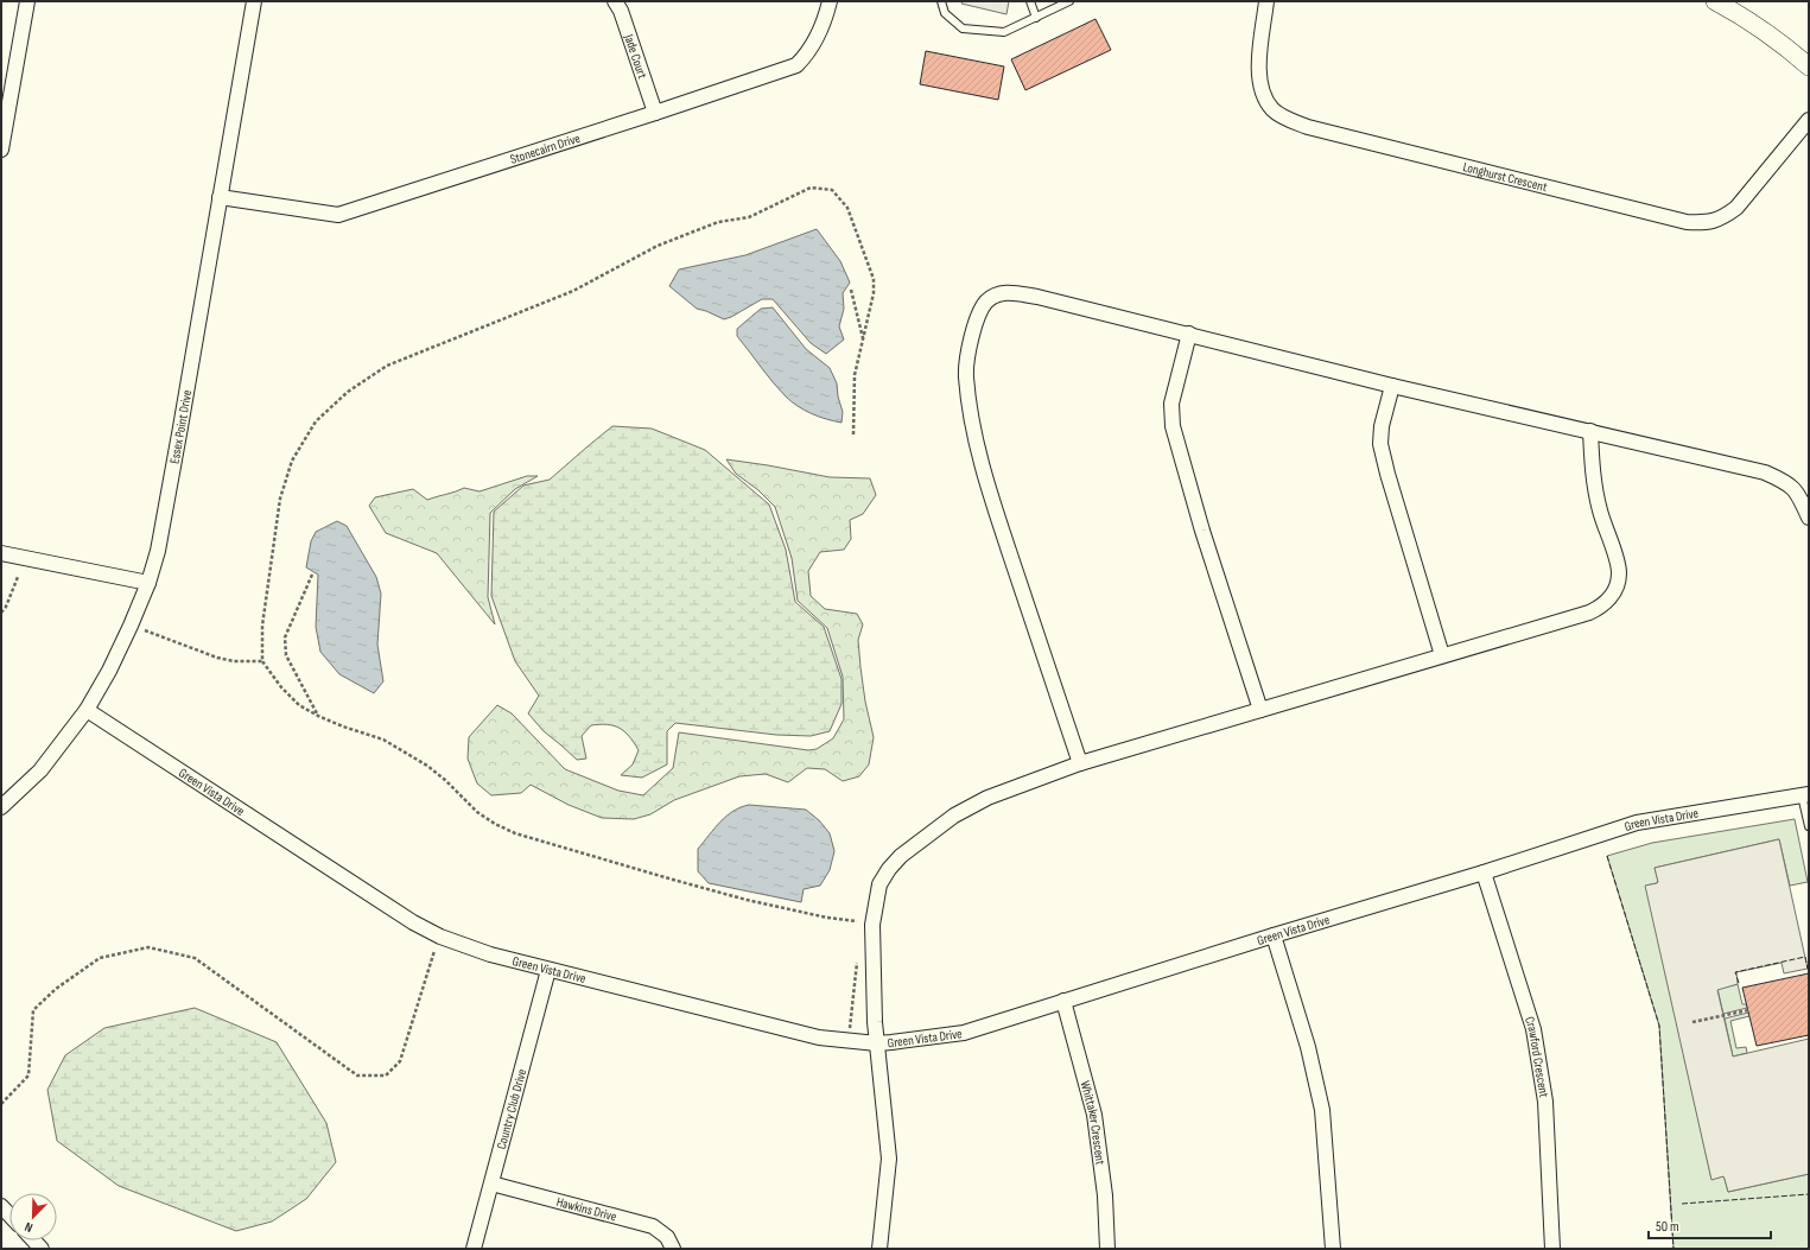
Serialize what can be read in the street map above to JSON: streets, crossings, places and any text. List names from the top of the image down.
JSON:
{
  "streets": {
    "street": [
      "Jade Court",
      "Stonecairn Drive",
      "Longhurst Crescent",
      "Essex Point Drive",
      "Green Vista Drive",
      "Crawford Crescent",
      "Country Club Drive",
      "Whittaker Crescent",
      "Hawkins Drive"
    ]
  },
  "crossings": [
    ["Jade Court", "Stonecairn Drive"],
    ["Stonecairn Drive", "Essex Point Drive"],
    ["Essex Point Drive", "Green Vista Drive"],
    ["Green Vista Drive", "Crawford Crescent"],
    ["Green Vista Drive", "Country Club Drive"],
    ["Green Vista Drive", "Whittaker Crescent"],
    ["Country Club Drive", "Hawkins Drive"]
  ],
  "scale_bar": "50 m",
  "north": "bottom left"
}
